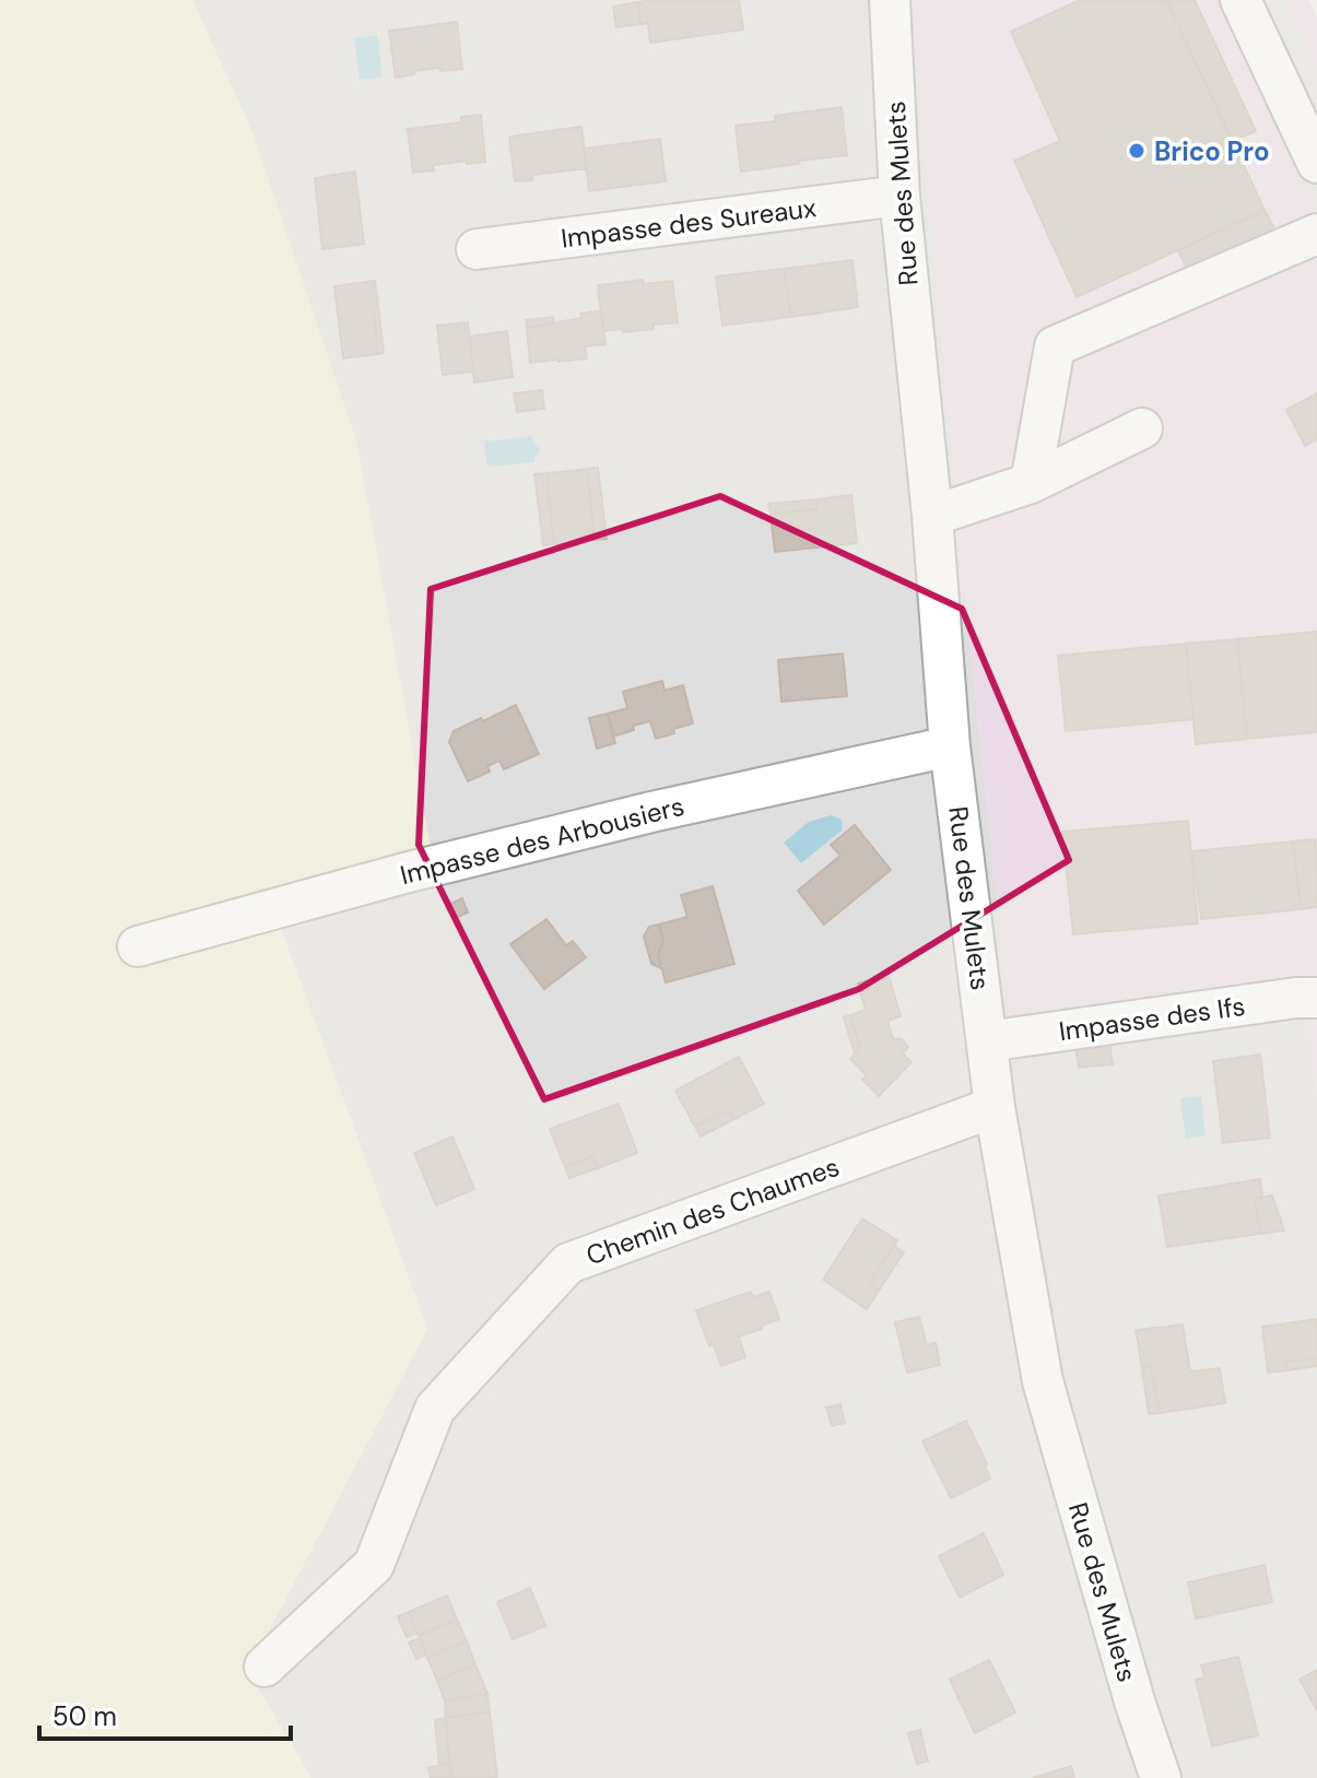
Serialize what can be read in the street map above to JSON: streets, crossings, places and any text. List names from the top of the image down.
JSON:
{
  "streets": {
    "street": [
      "Rue des Mulets",
      "Impasse des Sureaux",
      "Impasse des Arbousiers",
      "Impasse des Ifs",
      "Chemin des Chaumes"
    ]
  },
  "crossings": [
    ["Rue des Mulets", "Impasse des Sureaux"],
    ["Rue des Mulets", "Impasse des Arbousiers"],
    ["Rue des Mulets", "Impasse des Ifs"],
    ["Rue des Mulets", "Chemin des Chaumes"]
  ],
  "places": ["Brico Pro"],
  "scale_bar": "50 m"
}
